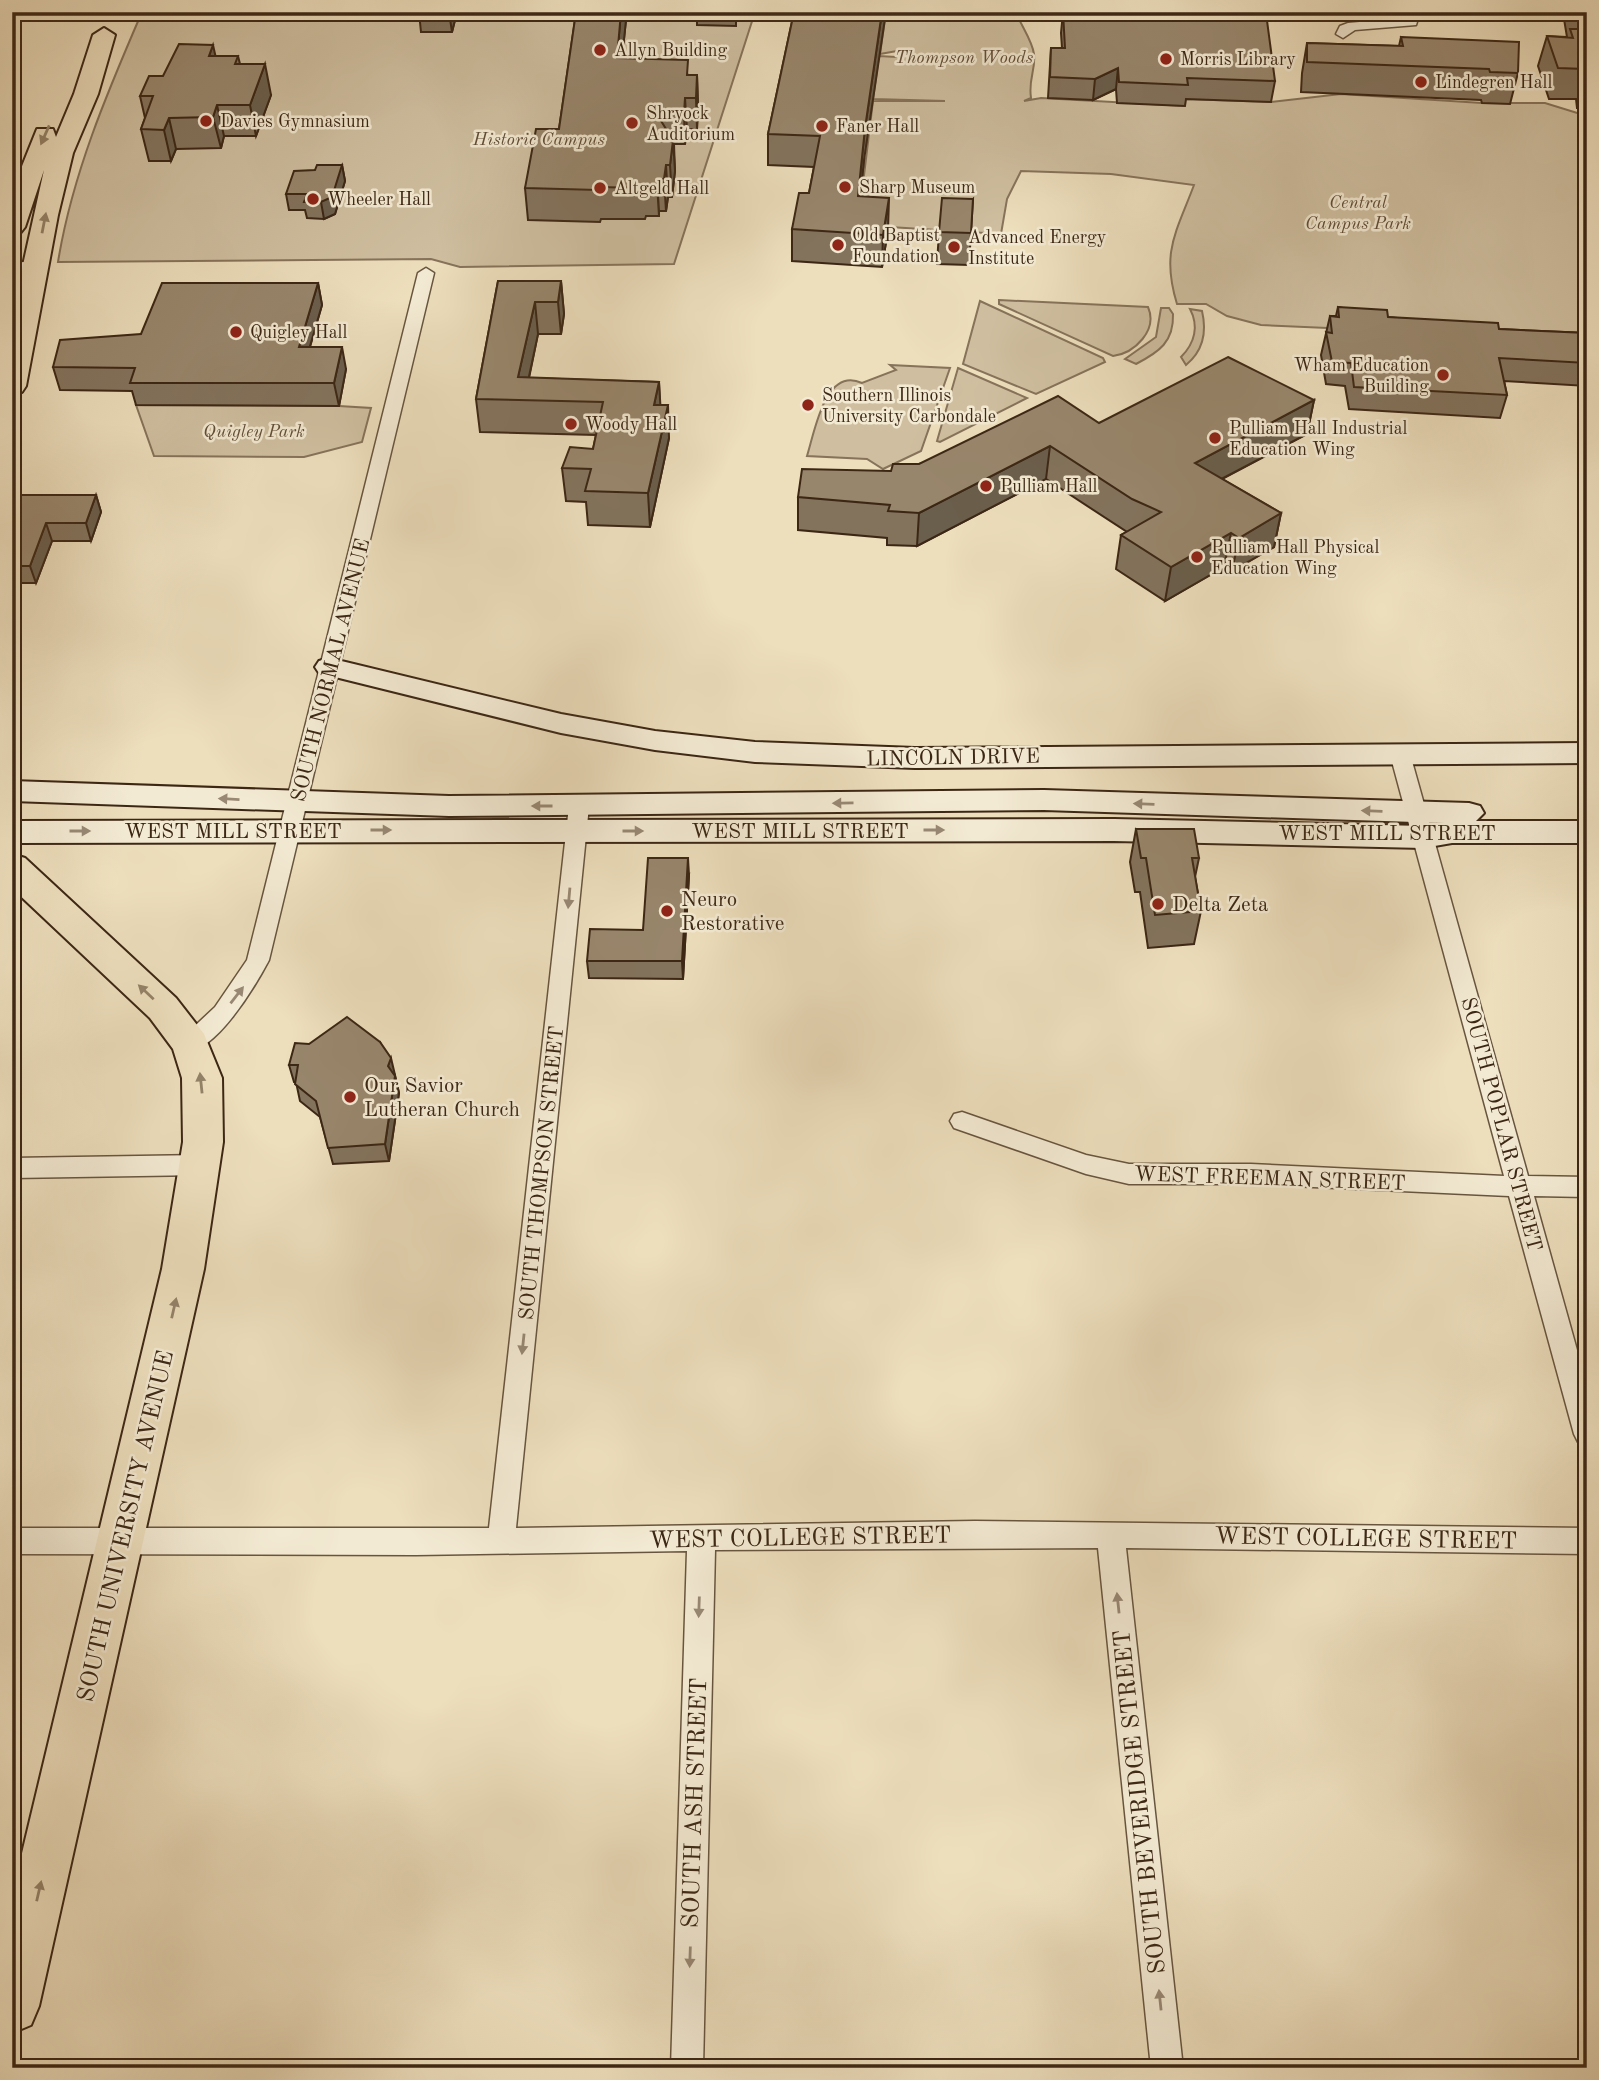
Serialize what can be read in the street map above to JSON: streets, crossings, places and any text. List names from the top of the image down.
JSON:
{
  "streets": {
    "highway": ["SOUTH UNIVERSITY AVENUE"],
    "main road": ["LINCOLN DRIVE", "WEST MILL STREET"],
    "street": [
      "SOUTH NORMAL AVENUE",
      "SOUTH POPLAR STREET",
      "SOUTH THOMPSON STREET",
      "WEST FREEMAN STREET",
      "WEST COLLEGE STREET",
      "SOUTH BEVERIDGE STREET",
      "SOUTH ASH STREET"
    ]
  },
  "crossings": [
    ["SOUTH NORMAL AVENUE", "LINCOLN DRIVE"],
    ["SOUTH NORMAL AVENUE", "WEST MILL STREET"],
    ["SOUTH NORMAL AVENUE", "SOUTH UNIVERSITY AVENUE"],
    ["LINCOLN DRIVE", "SOUTH POPLAR STREET"],
    ["WEST MILL STREET", "SOUTH POPLAR STREET"],
    ["WEST MILL STREET", "SOUTH THOMPSON STREET"],
    ["SOUTH POPLAR STREET", "WEST FREEMAN STREET"],
    ["SOUTH THOMPSON STREET", "WEST COLLEGE STREET"],
    ["SOUTH UNIVERSITY AVENUE", "WEST COLLEGE STREET"],
    ["WEST COLLEGE STREET", "SOUTH BEVERIDGE STREET"],
    ["WEST COLLEGE STREET", "SOUTH ASH STREET"]
  ],
  "one_way": [
    "SOUTH THOMPSON STREET",
    "SOUTH UNIVERSITY AVENUE",
    "SOUTH BEVERIDGE STREET",
    "SOUTH ASH STREET"
  ],
  "parks": [
    "Thompson Woods",
    "Historic Campus",
    "Central Campus Park",
    "Quigley Park"
  ],
  "places": [
    "Allyn Building",
    "Morris Library",
    "Lindegren Hall",
    "Davies Gymnasium",
    "Shryock Auditorium",
    "Faner Hall",
    "Sharp Museum",
    "Altgeld Hall",
    "Wheeler Hall",
    "Old Baptist Foundation",
    "Advanced Energy Institute",
    "Quigley Hall",
    "Wham Education Building",
    "Southern Illinois University Carbondale",
    "Woody Hall",
    "Pulliam Hall Industrial Education Wing",
    "Pulliam Hall",
    "Pulliam Hall Physical Education Wing",
    "Delta Zeta",
    "Neuro Restorative",
    "Our Savior Lutheran Church"
  ]
}
